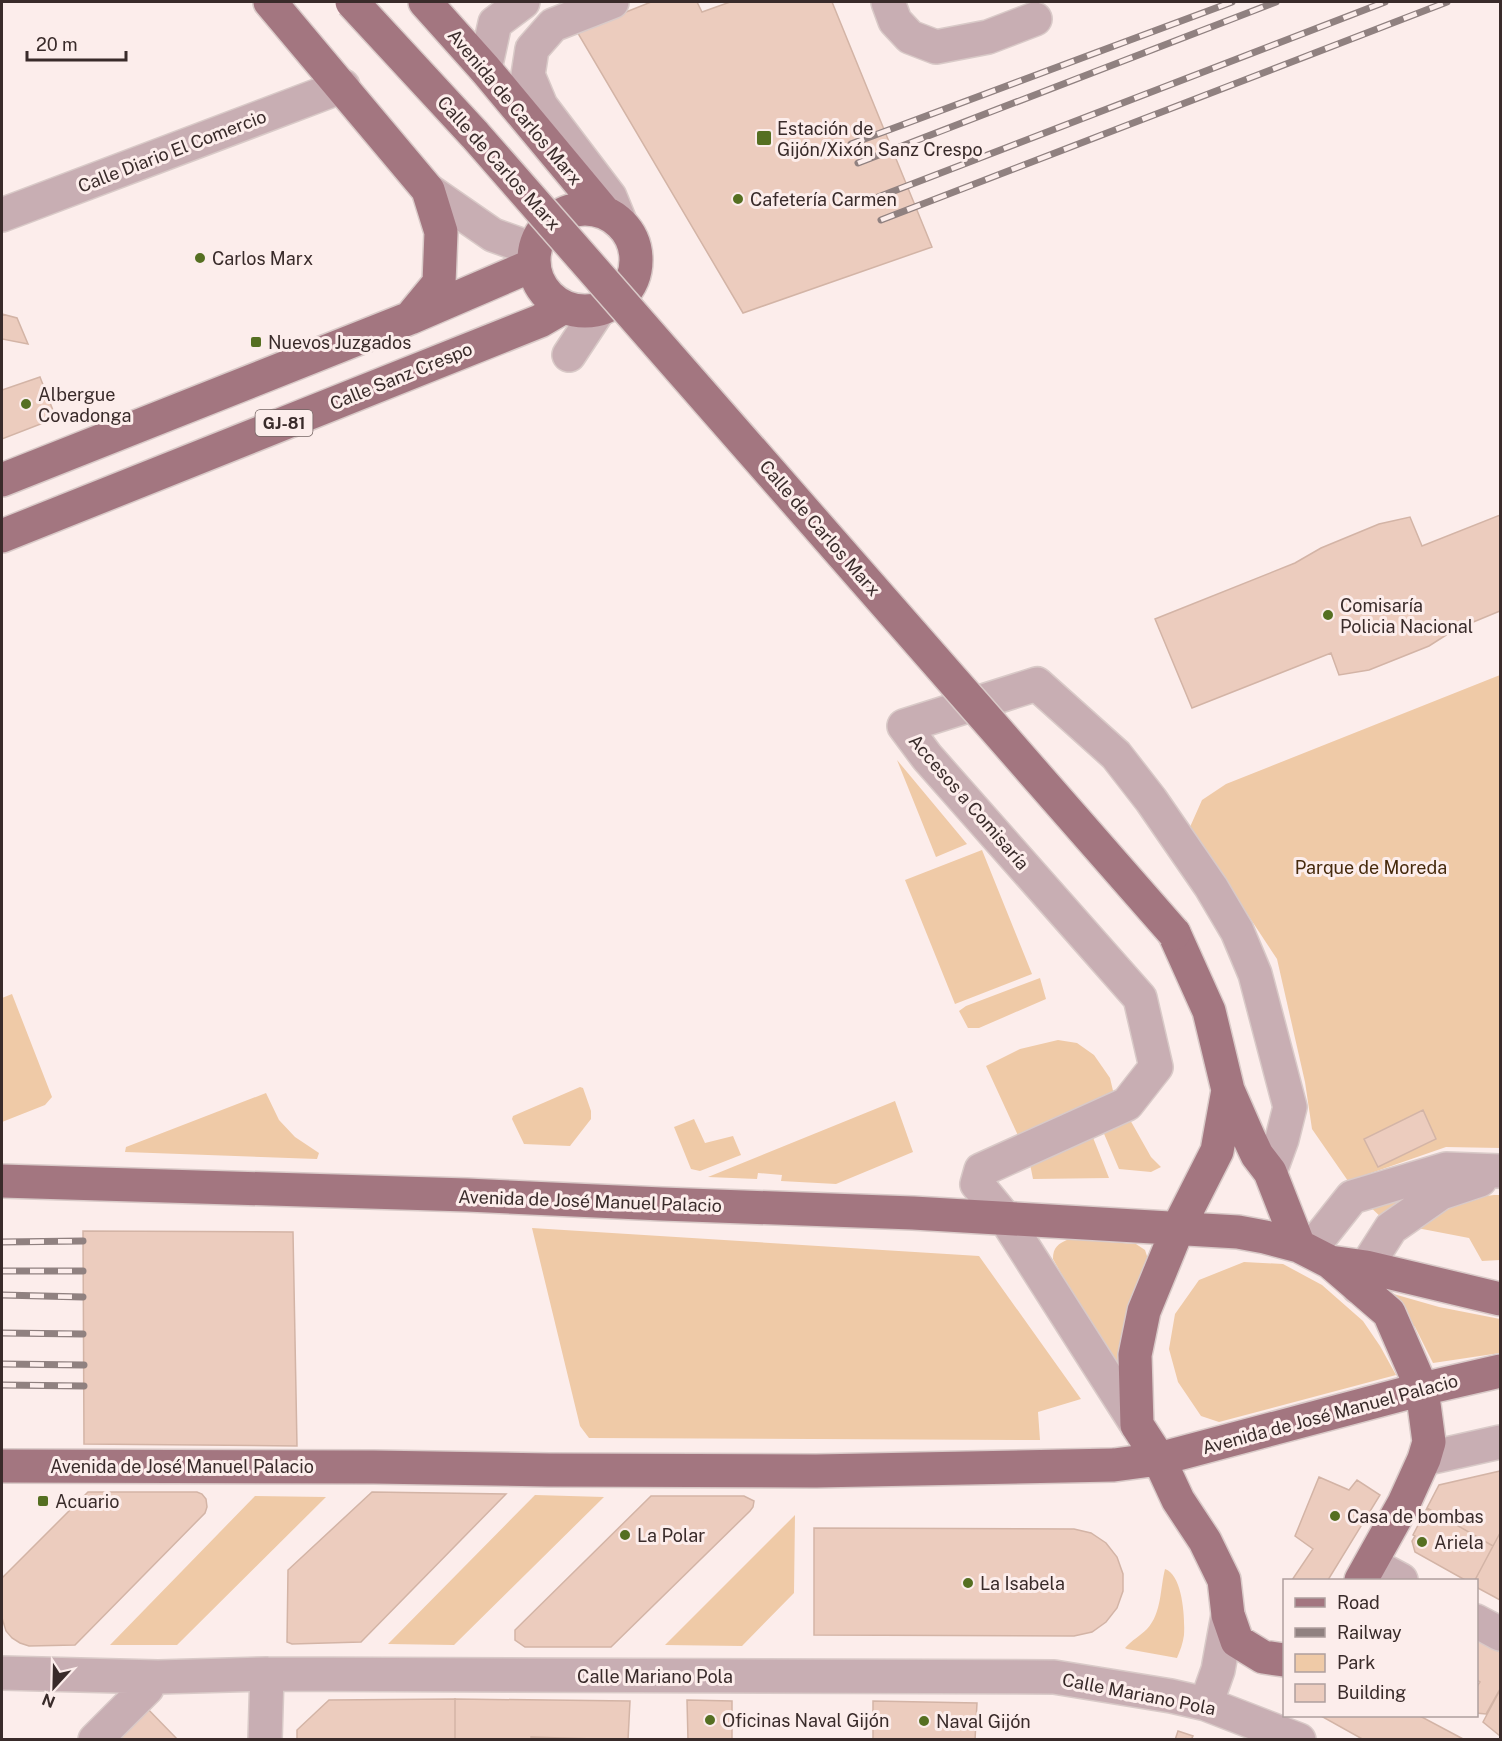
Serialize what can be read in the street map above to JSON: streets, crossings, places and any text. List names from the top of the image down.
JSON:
{
  "streets": {
    "main road": [
      "Avenida de Carlos Marx",
      "Calle de Carlos Marx",
      "Calle Sanz Crespo",
      "GJ-81",
      "Avenida de José Manuel Palacio"
    ],
    "street": ["Calle Diario El Comercio", "Accesos a Comisaría", "Calle Mariano Pola"]
  },
  "crossings": [
    ["Avenida de Carlos Marx", "Calle Sanz Crespo"],
    ["Calle de Carlos Marx", "Accesos a Comisaría"],
    ["Calle de Carlos Marx", "Avenida de José Manuel Palacio"],
    ["Accesos a Comisaría", "Avenida de José Manuel Palacio"]
  ],
  "parks": ["Parque de Moreda"],
  "places": {
    "transit": ["Estación de Gijón/Xixón Sanz Crespo", "Nuevos Juzgados", "Acuario"],
    "other": [
      "Cafetería Carmen",
      "Carlos Marx",
      "Albergue Covadonga",
      "Comisaría Policia Nacional",
      "Casa de bombas",
      "La Polar",
      "Ariela",
      "La Isabela",
      "Oficinas Naval Gijón",
      "Naval Gijón"
    ]
  },
  "legend": [
    "Road",
    "Railway",
    "Park",
    "Building"
  ],
  "scale_bar": "20 m",
  "north": "bottom"
}
